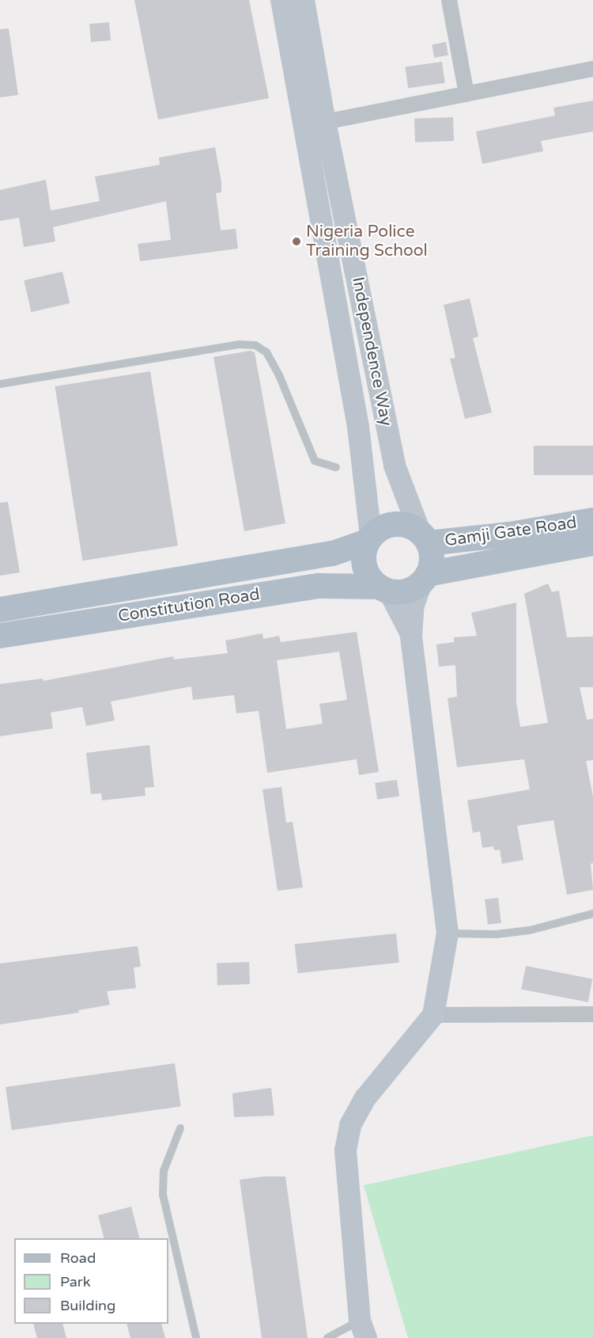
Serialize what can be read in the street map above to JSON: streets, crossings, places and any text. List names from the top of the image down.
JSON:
{
  "streets": {
    "main road": ["Independence Way", "Gamji Gate Road", "Constitution Road"]
  },
  "crossings": [
    ["Independence Way", "Gamji Gate Road"],
    ["Independence Way", "Constitution Road"],
    ["Gamji Gate Road", "Constitution Road"]
  ],
  "places": ["Nigeria Police Training School"],
  "legend": ["Road", "Park", "Building"]
}
